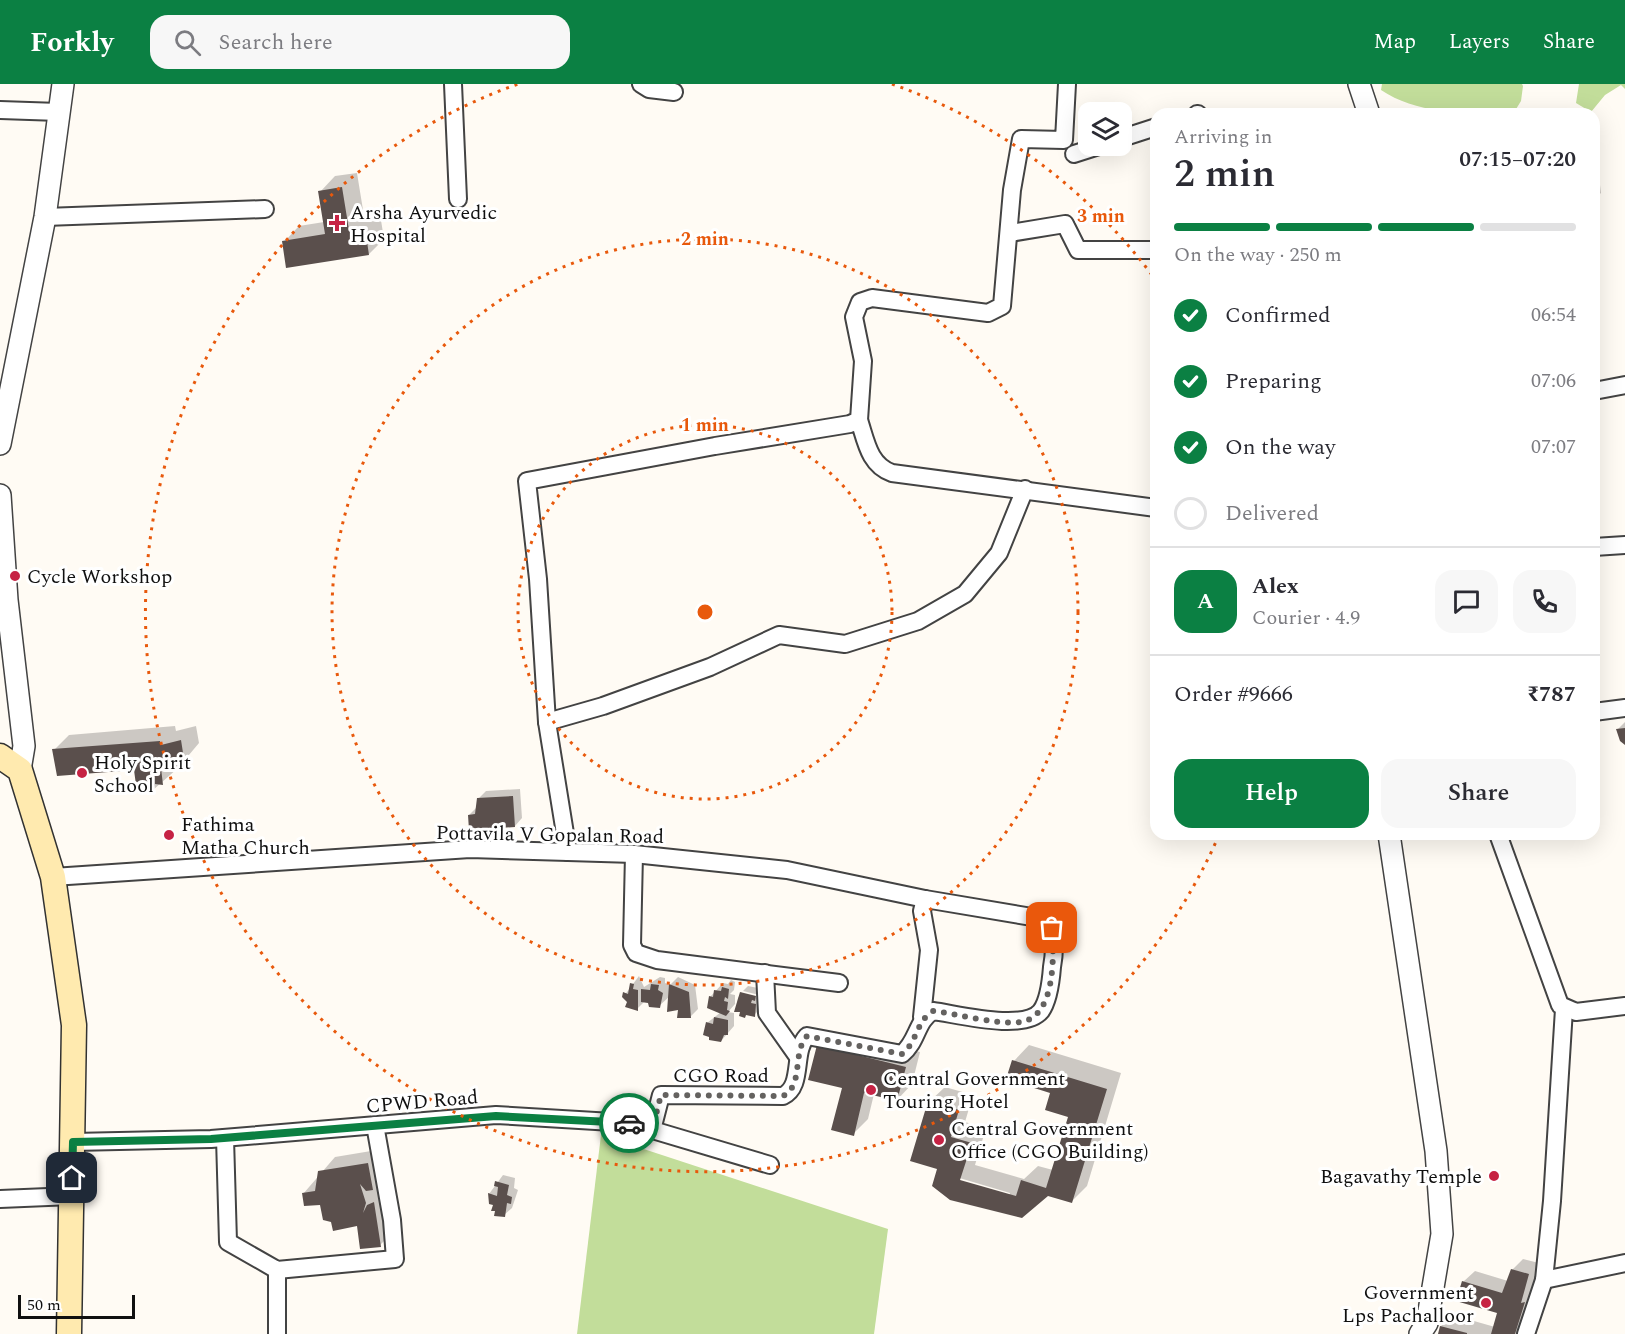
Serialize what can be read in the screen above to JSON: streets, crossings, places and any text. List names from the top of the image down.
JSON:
{
  "streets": {
    "street": ["Pottavila V Gopalan Road", "CGO Road", "CPWD Road"]
  },
  "crossings": [
    ["Pottavila V Gopalan Road", "CGO Road"],
    ["CGO Road", "CPWD Road"]
  ],
  "places": {
    "health": ["Arsha Ayurvedic Hospital"],
    "other": [
      "Cycle Workshop",
      "Holy Spirit School",
      "Fathima Matha Church",
      "Central Government Touring Hotel",
      "Central Government Office (CGO Building)",
      "Bagavathy Temple",
      "Government Lps Pachalloor"
    ]
  },
  "scale_bar": "50 m",
  "page": {
    "header": "Forkly",
    "search": "Search here",
    "nav": ["Map", "Layers", "Share"],
    "heading": ["2 min", "Arriving in", "07:15–07:20"],
    "panel": [
      "Alex",
      "Courier · 4.9",
      "Order #9666",
      "₹787"
    ],
    "bar": "On the way · 250 m",
    "list": [
      ["Confirmed", "06:54"],
      ["Preparing", "07:06"],
      ["On the way", "07:07"],
      "Delivered"
    ],
    "round": "A",
    "buttons": ["Help", "Share"],
    "scale": "50 m"
  },
  "rings": ["3 min", "2 min", "1 min"]
}
